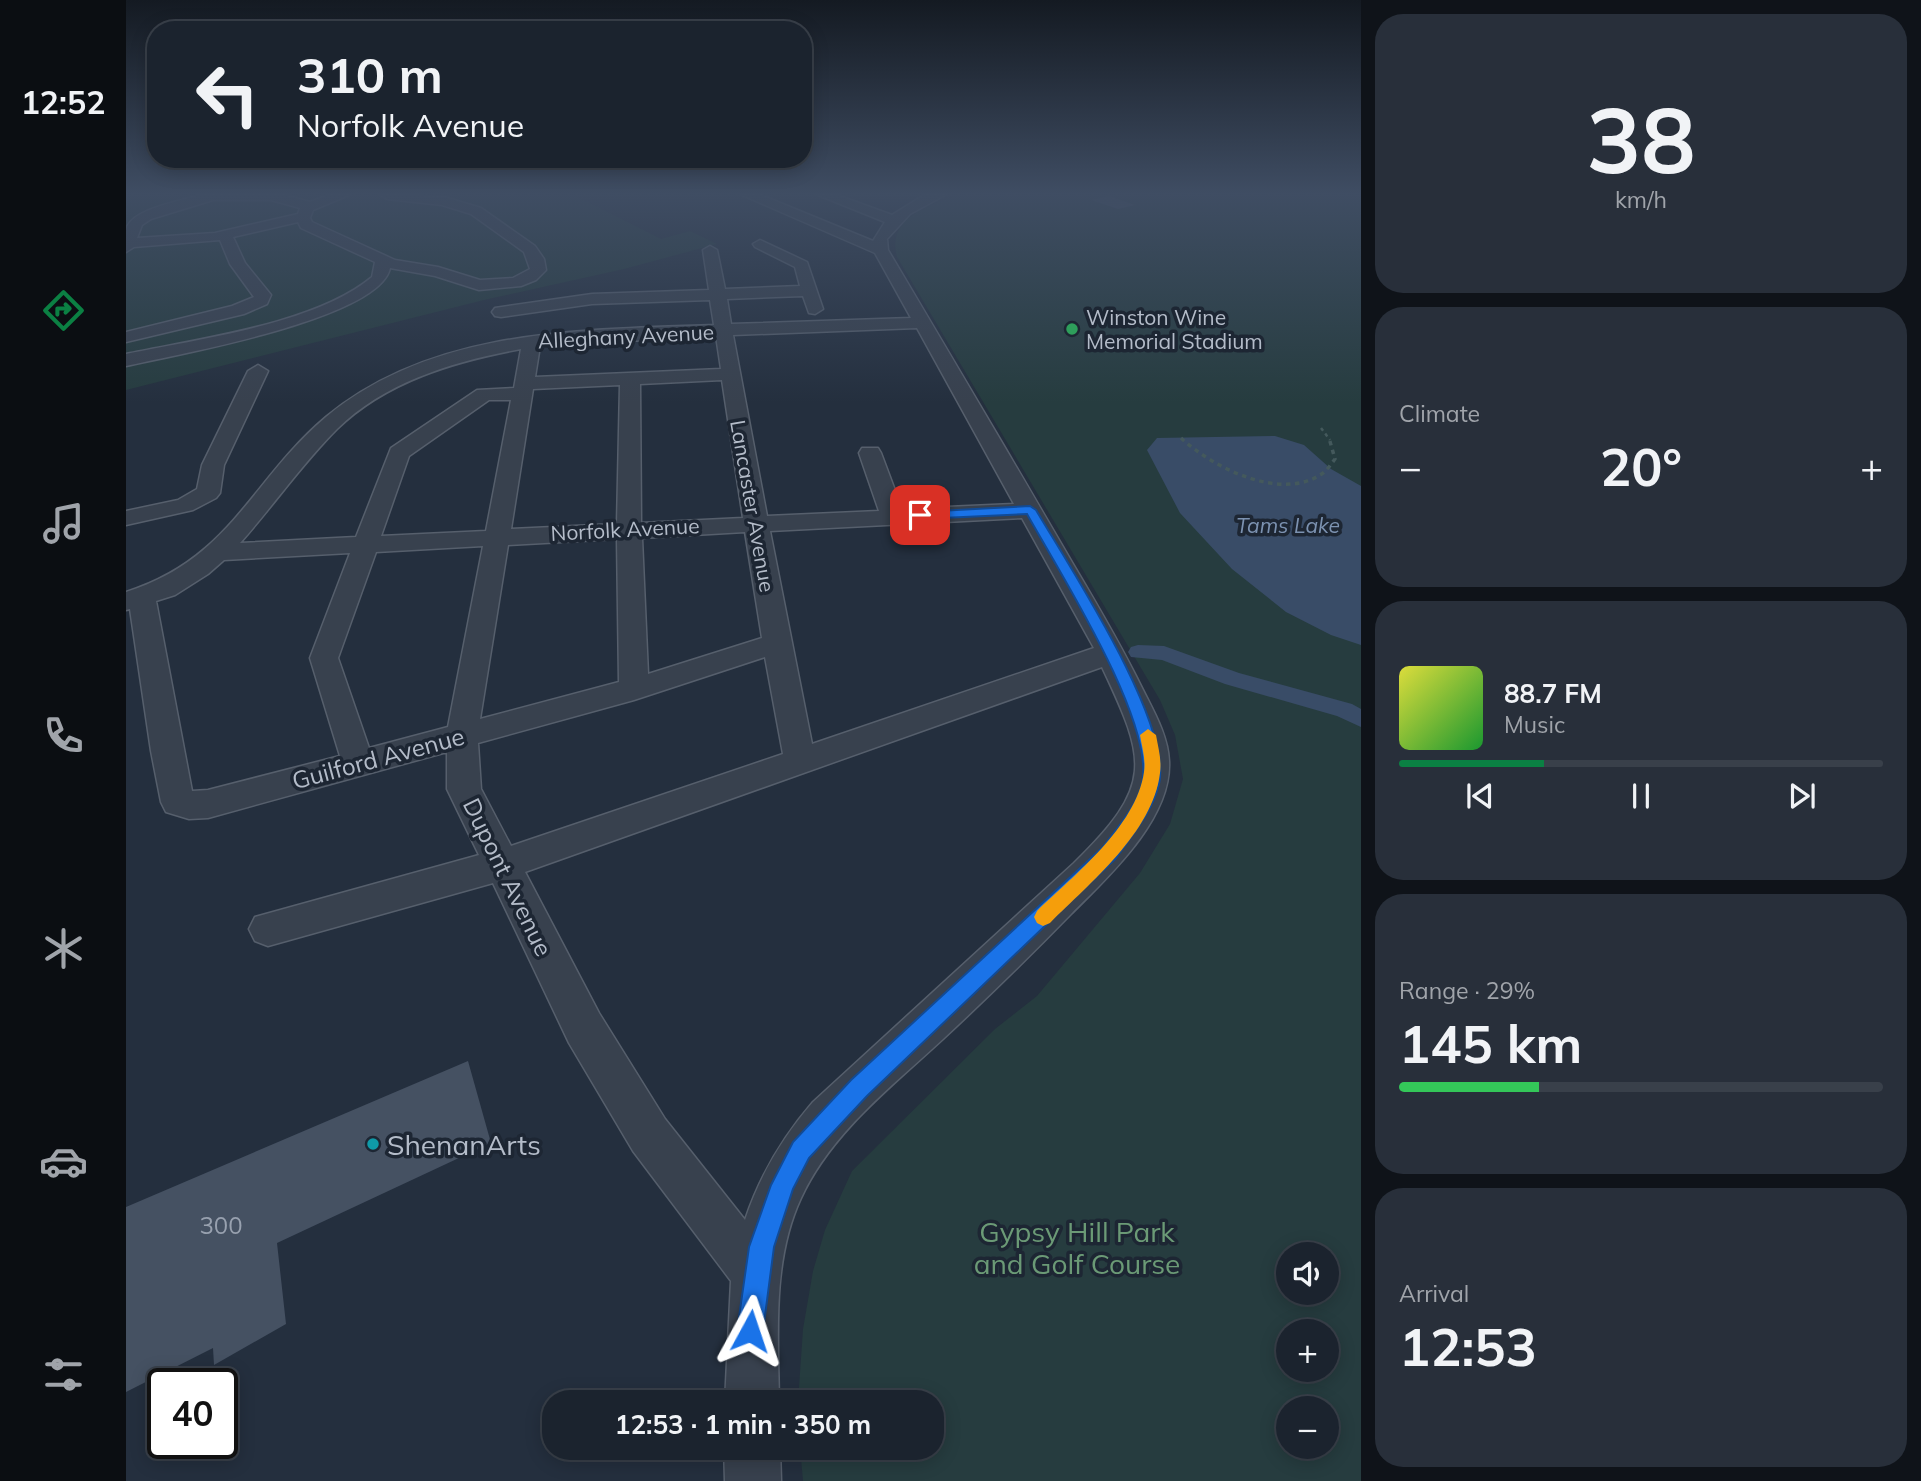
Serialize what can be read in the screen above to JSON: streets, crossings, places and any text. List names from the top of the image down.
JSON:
{
  "streets": {
    "street": [
      "Alleghany Avenue",
      "Lancaster Avenue",
      "Norfolk Avenue",
      "Guilford Avenue",
      "Dupont Avenue"
    ]
  },
  "crossings": [
    ["Alleghany Avenue", "Lancaster Avenue"],
    ["Alleghany Avenue", "Norfolk Avenue"],
    ["Alleghany Avenue", "Guilford Avenue"],
    ["Alleghany Avenue", "Dupont Avenue"],
    ["Lancaster Avenue", "Norfolk Avenue"],
    ["Lancaster Avenue", "Guilford Avenue"],
    ["Lancaster Avenue", "Dupont Avenue"],
    ["Norfolk Avenue", "Dupont Avenue"],
    ["Guilford Avenue", "Dupont Avenue"]
  ],
  "water": ["Tams Lake"],
  "parks": ["Gypsy Hill Park and Golf Course"],
  "places": ["Winston Wine Memorial Stadium", "ShenanArts"],
  "house_numbers": ["300"],
  "page": {
    "tabs": "12:52",
    "tile": [
      ["38", "km/h"],
      "Climate",
      ["Range · 29%", "145 km"],
      ["Arrival", "12:53"]
    ],
    "turn": ["310 m", "Norfolk Avenue"],
    "heat": ["−", "20°", "+"],
    "song": ["88.7 FM", "Music"],
    "map_buttons": ["+", "−"],
    "limit": "40",
    "trip": "12:53 · 1 min · 350 m"
  }
}
